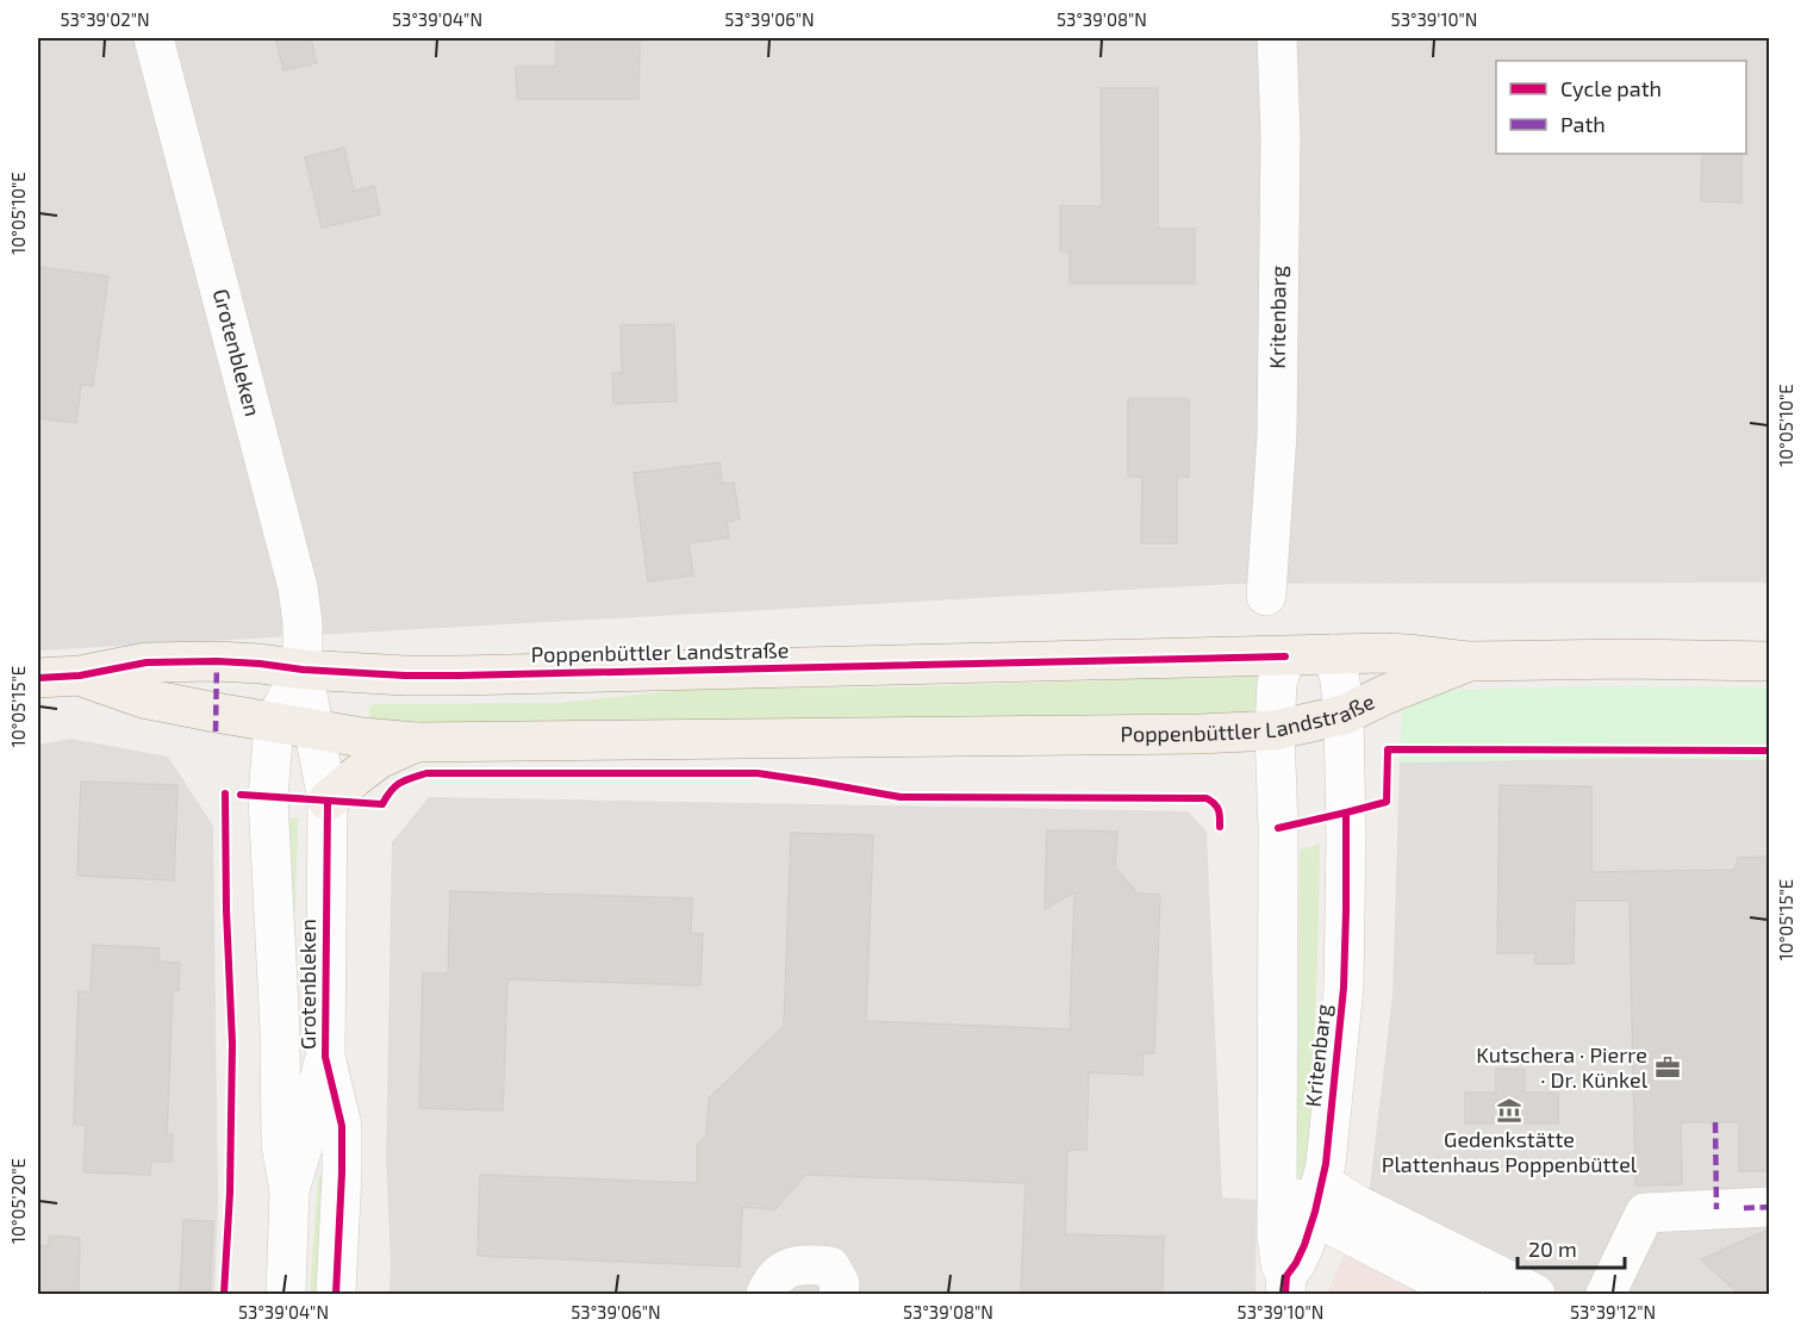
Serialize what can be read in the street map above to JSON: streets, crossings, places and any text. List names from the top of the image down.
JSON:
{
  "streets": {
    "main road": ["Poppenbüttler Landstraße"],
    "street": ["Kritenbarg", "Grotenbleken"]
  },
  "crossings": [
    ["Kritenbarg", "Poppenbüttler Landstraße"],
    ["Grotenbleken", "Poppenbüttler Landstraße"]
  ],
  "places": {
    "office": ["Kutschera · Pierre · Dr. Künkel"],
    "museum": ["Gedenkstätte Plattenhaus Poppenbüttel"]
  },
  "legend": ["Cycle path", "Path"],
  "scale_bar": "20 m",
  "coordinates": [
    "53°39'02\"N",
    "53°39'04\"N",
    "53°39'06\"N",
    "53°39'08\"N",
    "53°39'10\"N",
    "10°05'10\"E",
    "10°05'15\"E",
    "10°05'20\"E",
    "53°39'12\"N"
  ]
}
